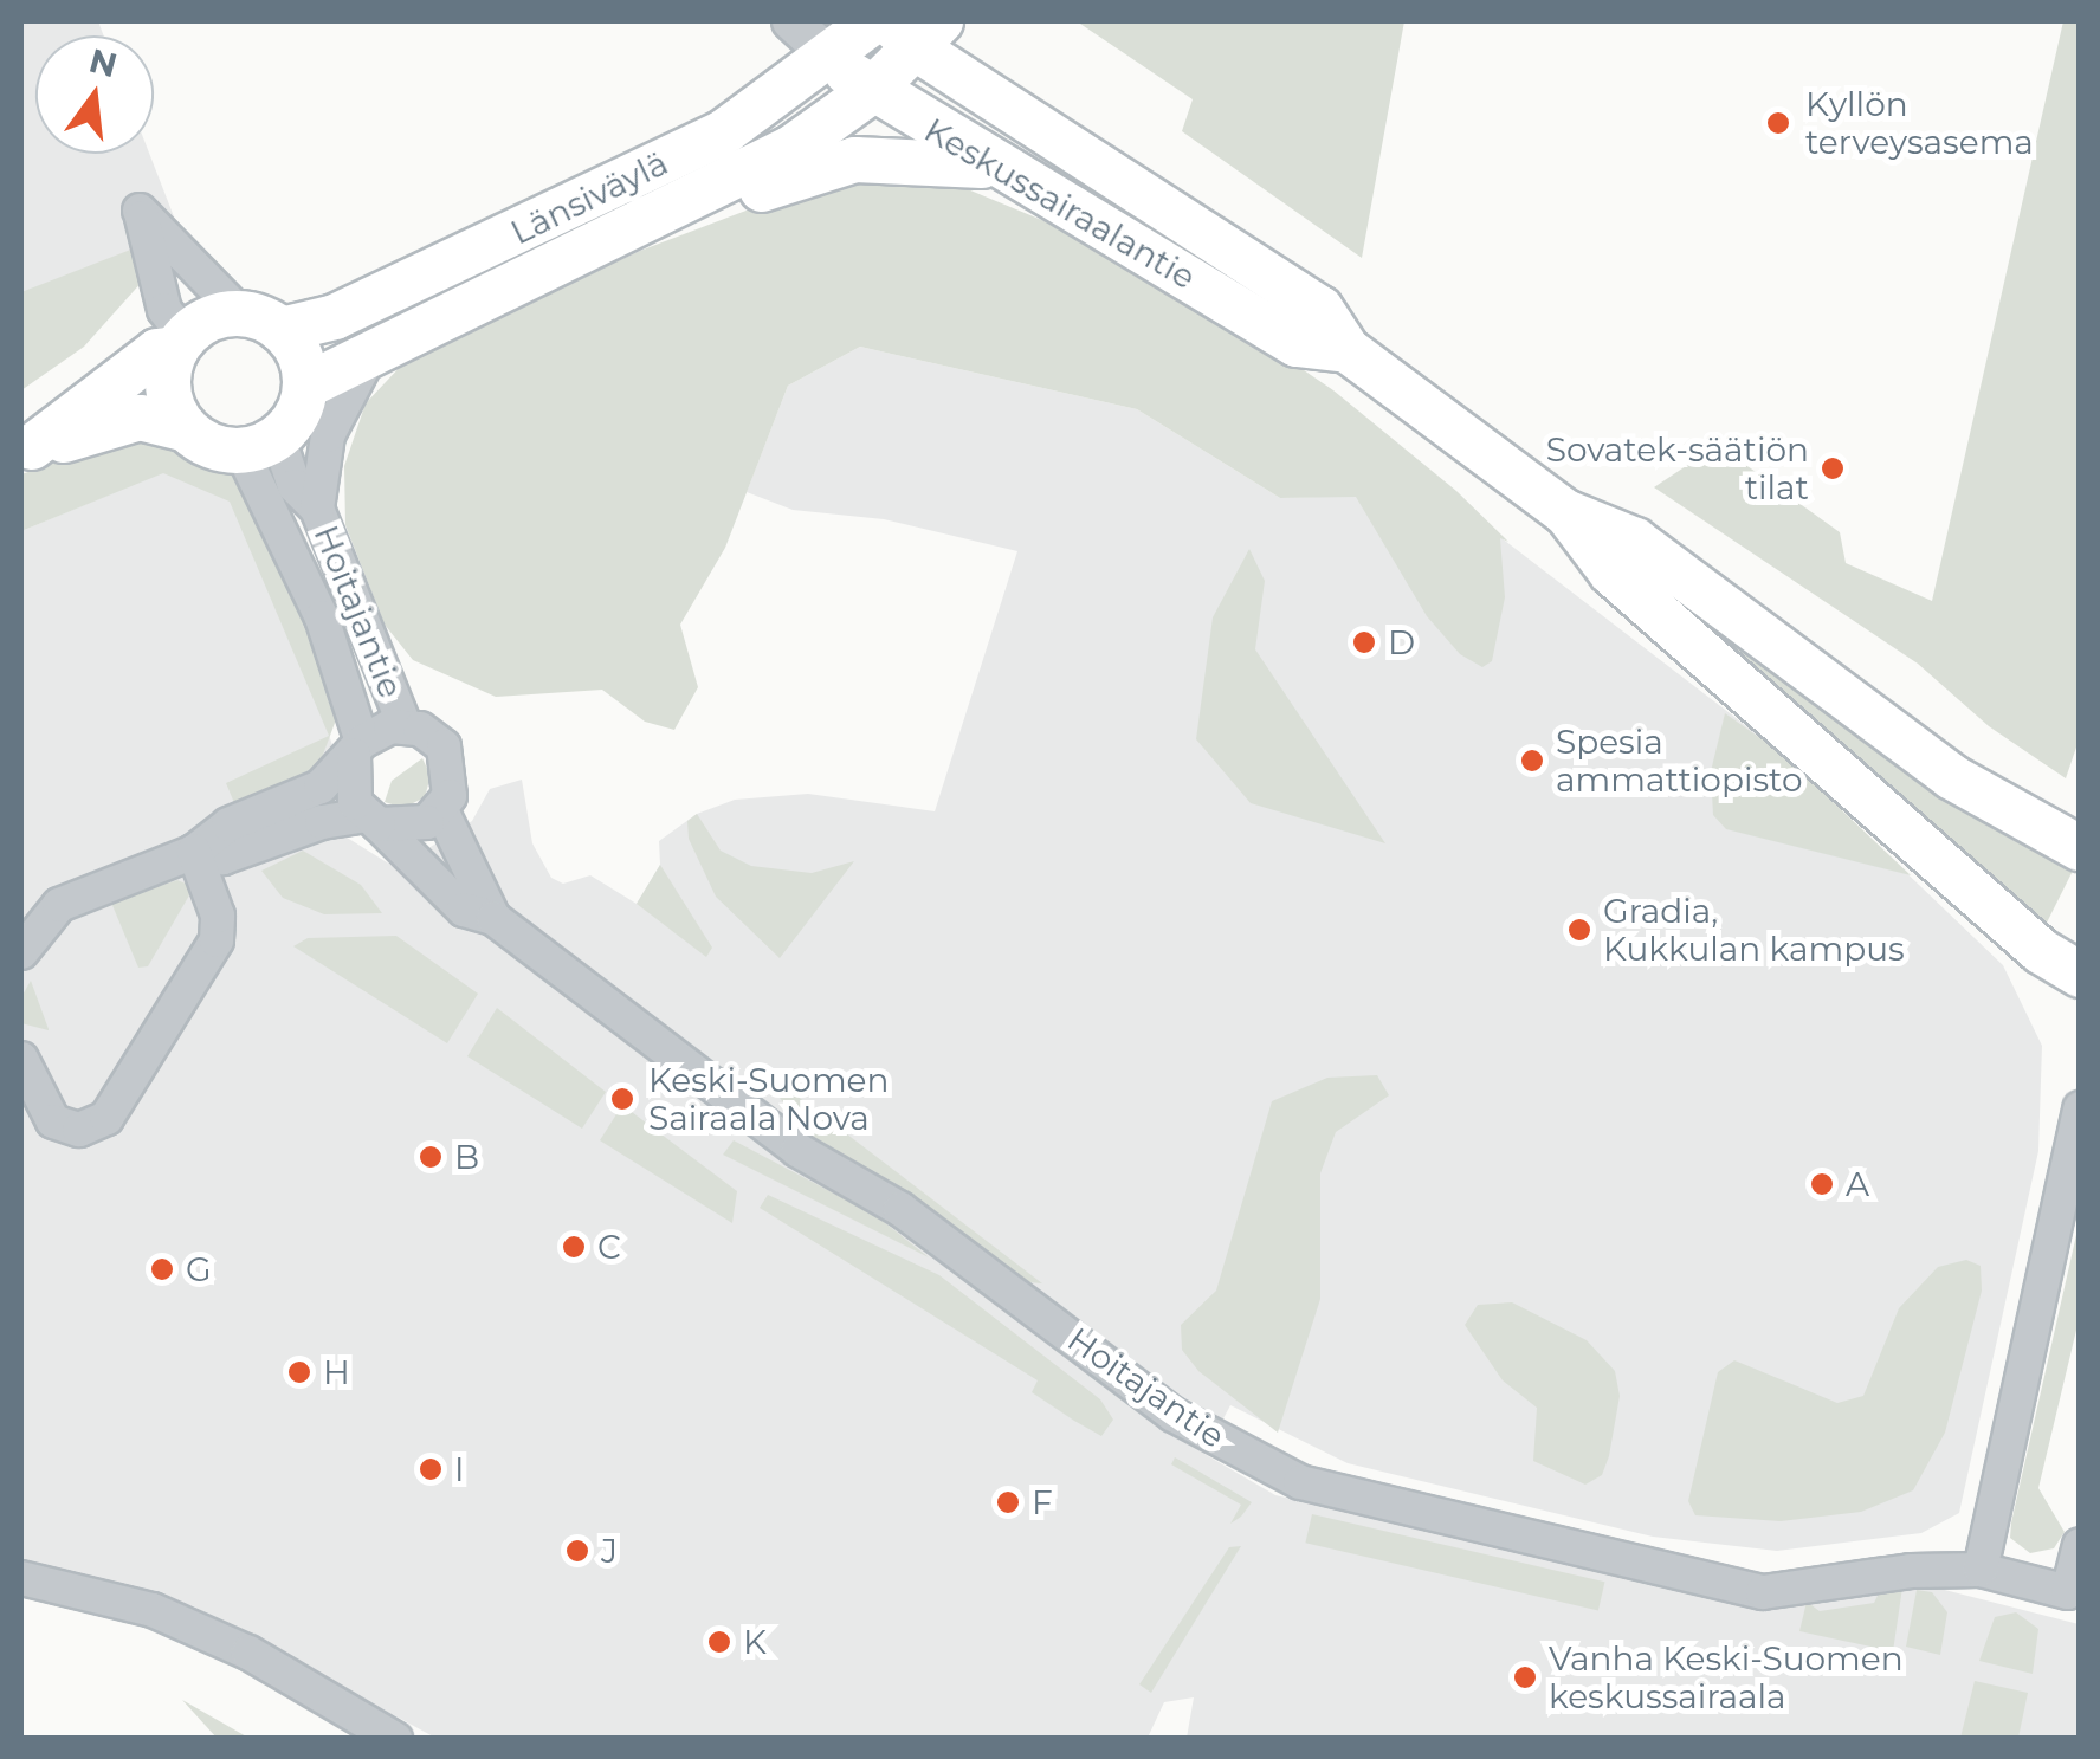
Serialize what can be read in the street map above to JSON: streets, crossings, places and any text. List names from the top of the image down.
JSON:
{
  "streets": {
    "main road": ["Länsiväylä", "Keskussairaalantie"],
    "street": ["Hoitajantie"]
  },
  "crossings": [
    ["Länsiväylä", "Keskussairaalantie"],
    ["Länsiväylä", "Hoitajantie"]
  ],
  "places": [
    "Kyllön terveysasema",
    "Sovatek-säätiön tilat",
    "D",
    "Spesia ammattiopisto",
    "Gradia, Kukkulan kampus",
    "Keski-Suomen Sairaala Nova",
    "B",
    "A",
    "C",
    "G",
    "H",
    "I",
    "F",
    "J",
    "K",
    "Vanha Keski-Suomen keskussairaala"
  ],
  "north": "top"
}
